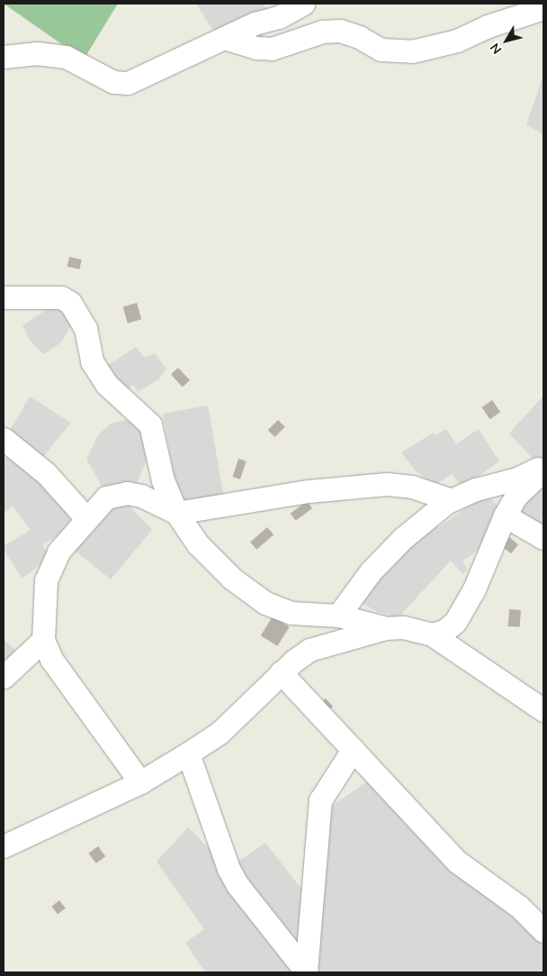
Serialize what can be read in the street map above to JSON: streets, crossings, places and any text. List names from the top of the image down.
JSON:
{
  "north": "bottom left"
}
